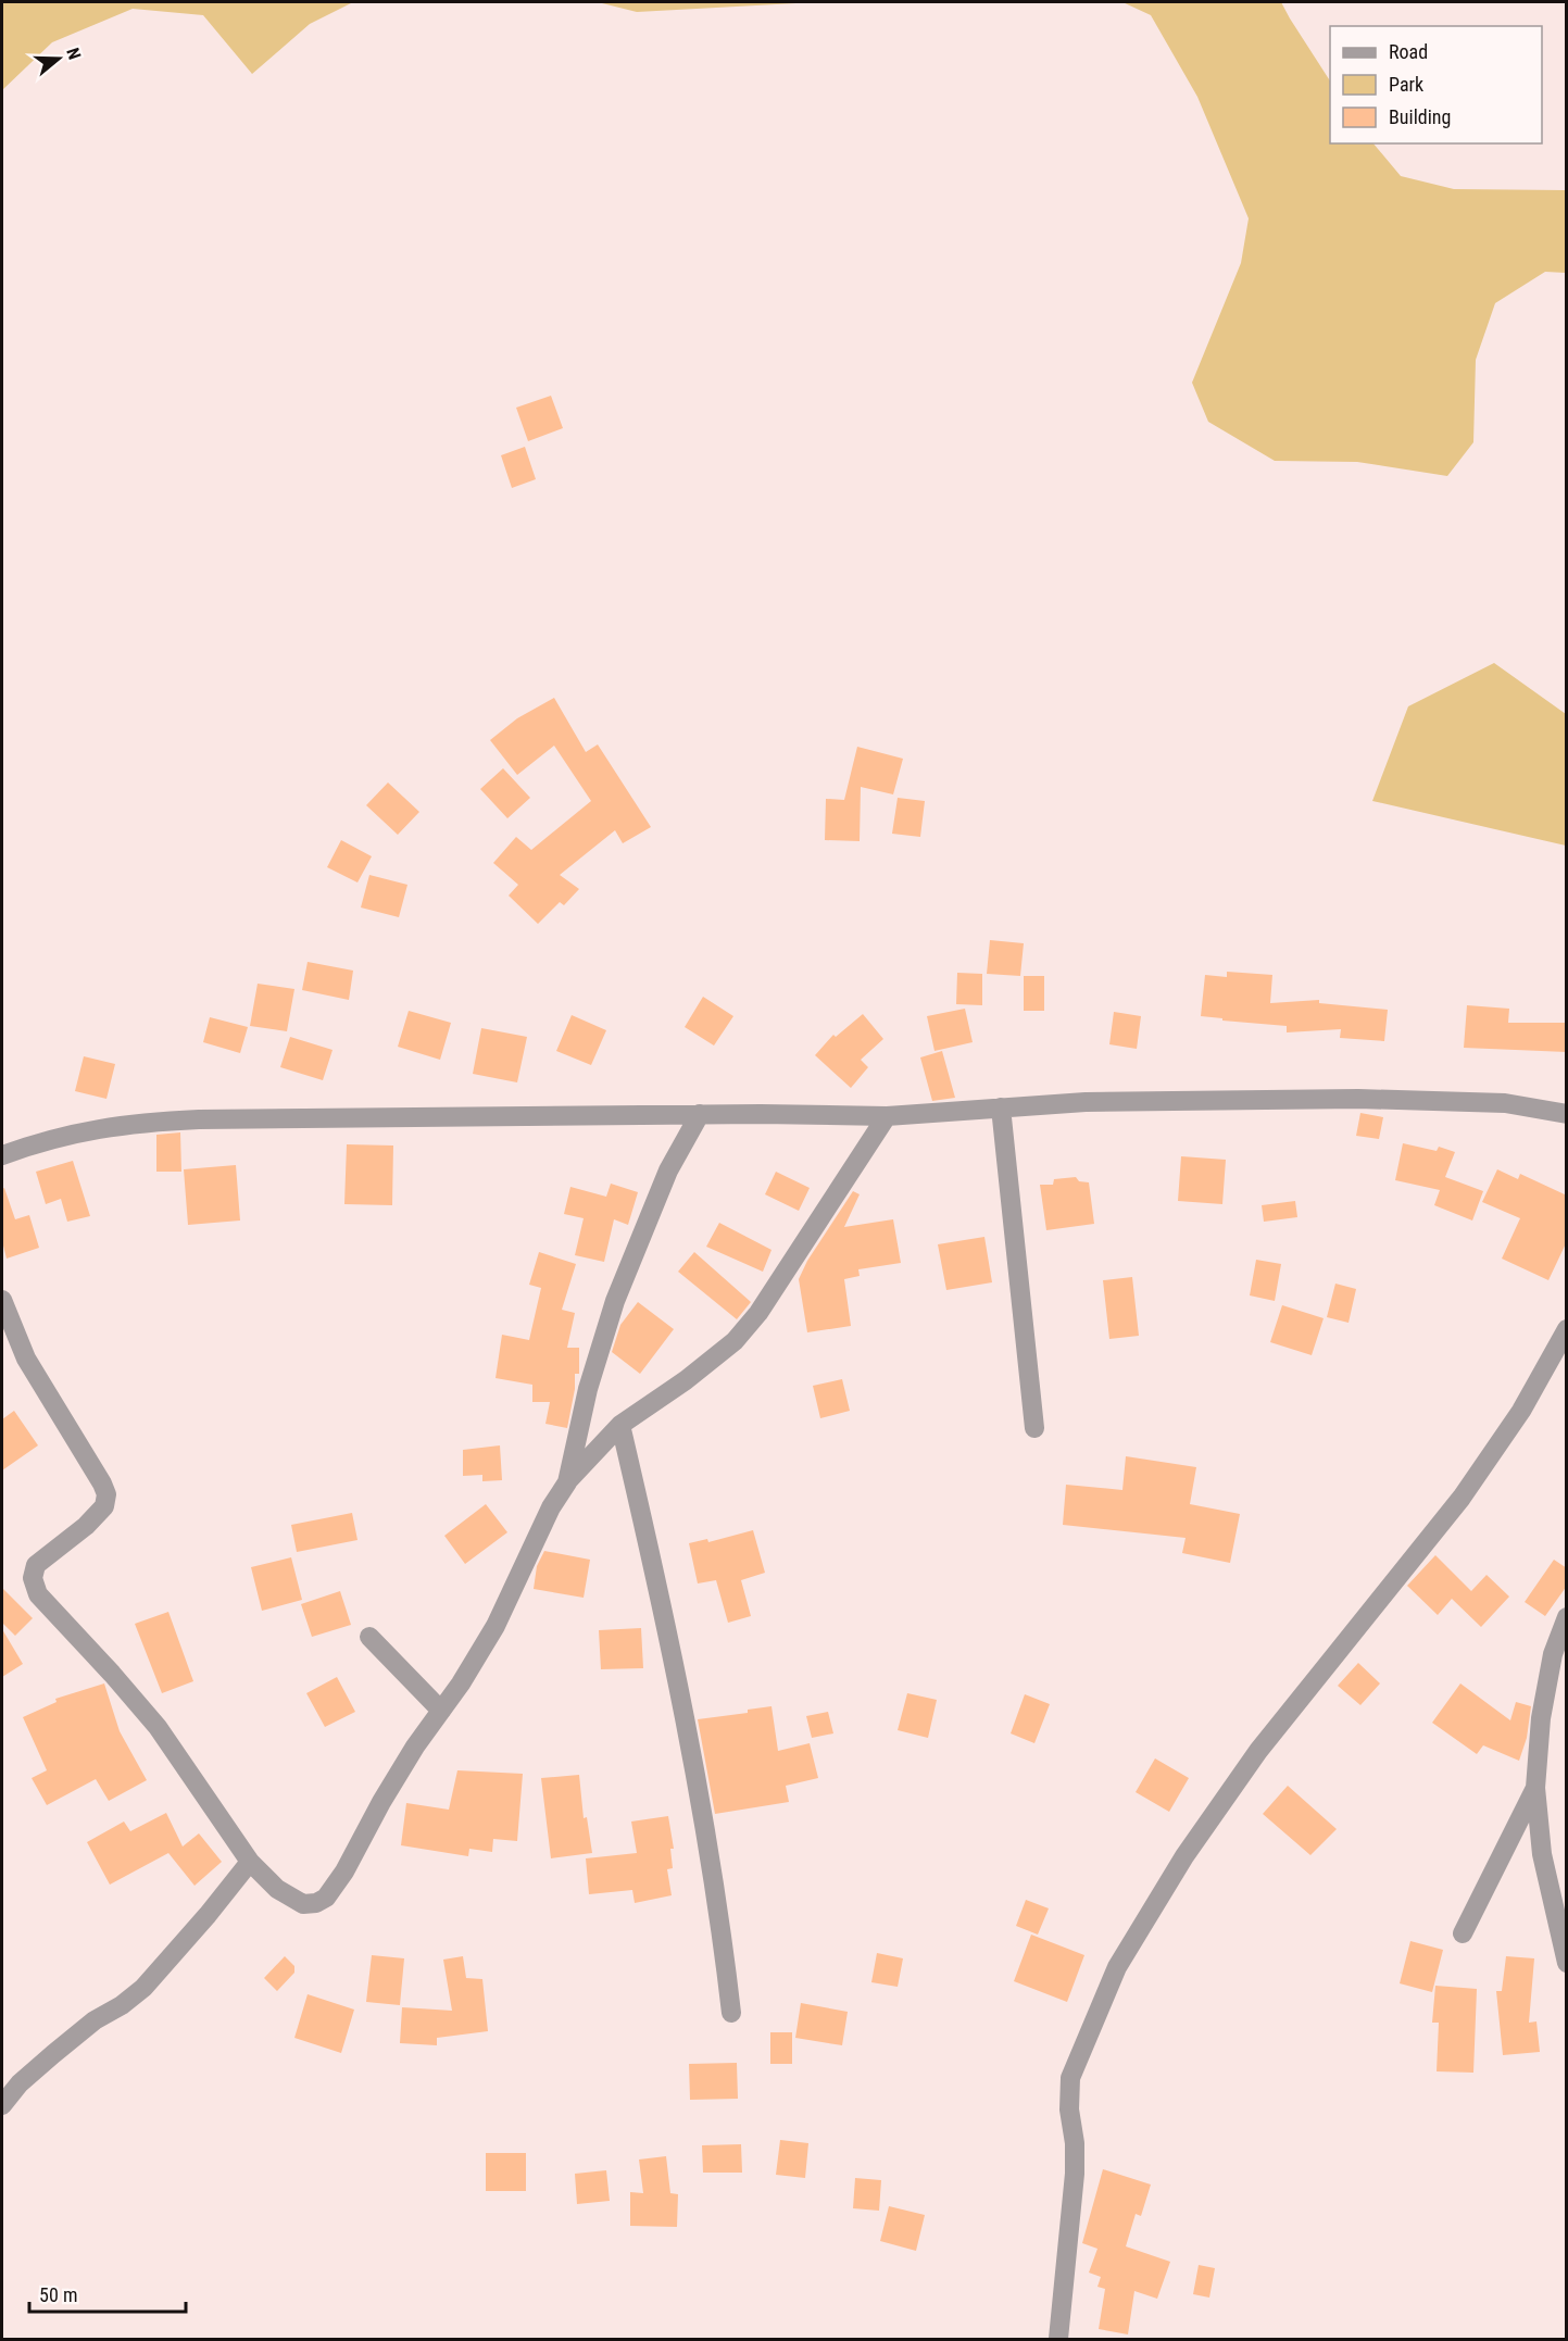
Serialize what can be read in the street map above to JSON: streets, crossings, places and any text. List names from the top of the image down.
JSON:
{
  "legend": ["Road", "Park", "Building"],
  "scale_bar": "50 m",
  "north": "right"
}
